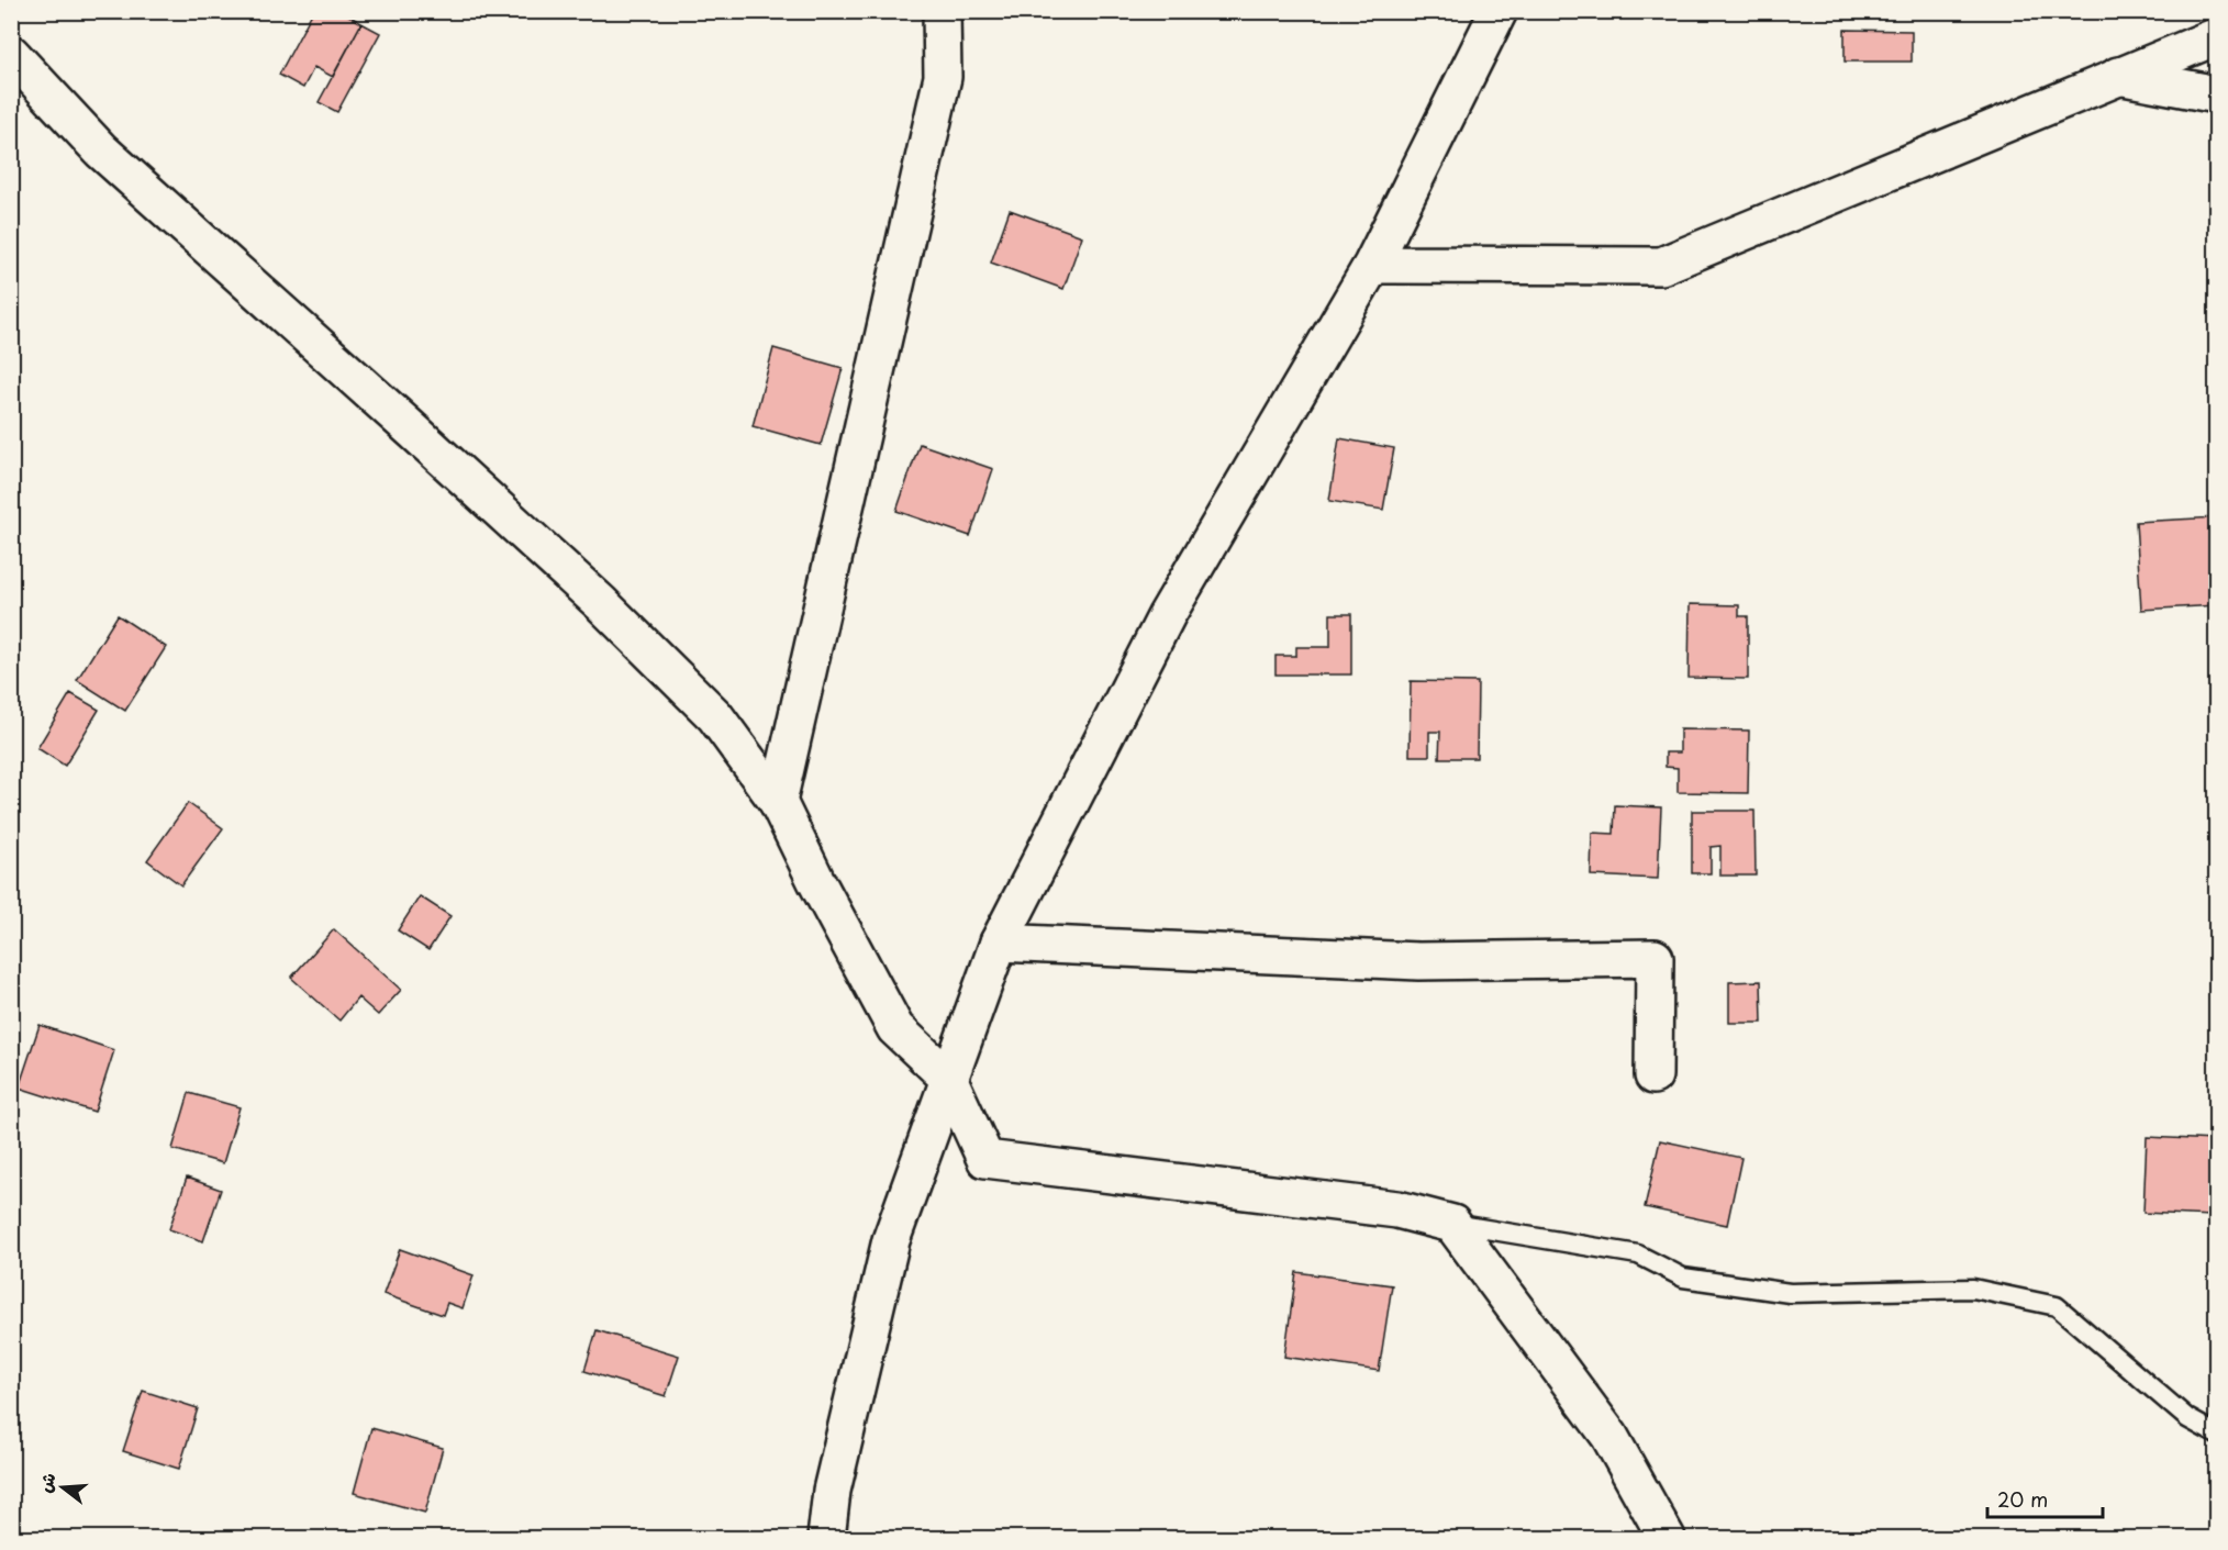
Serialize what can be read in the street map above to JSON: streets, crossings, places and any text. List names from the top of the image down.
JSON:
{
  "scale_bar": "20 m",
  "north": "left"
}
